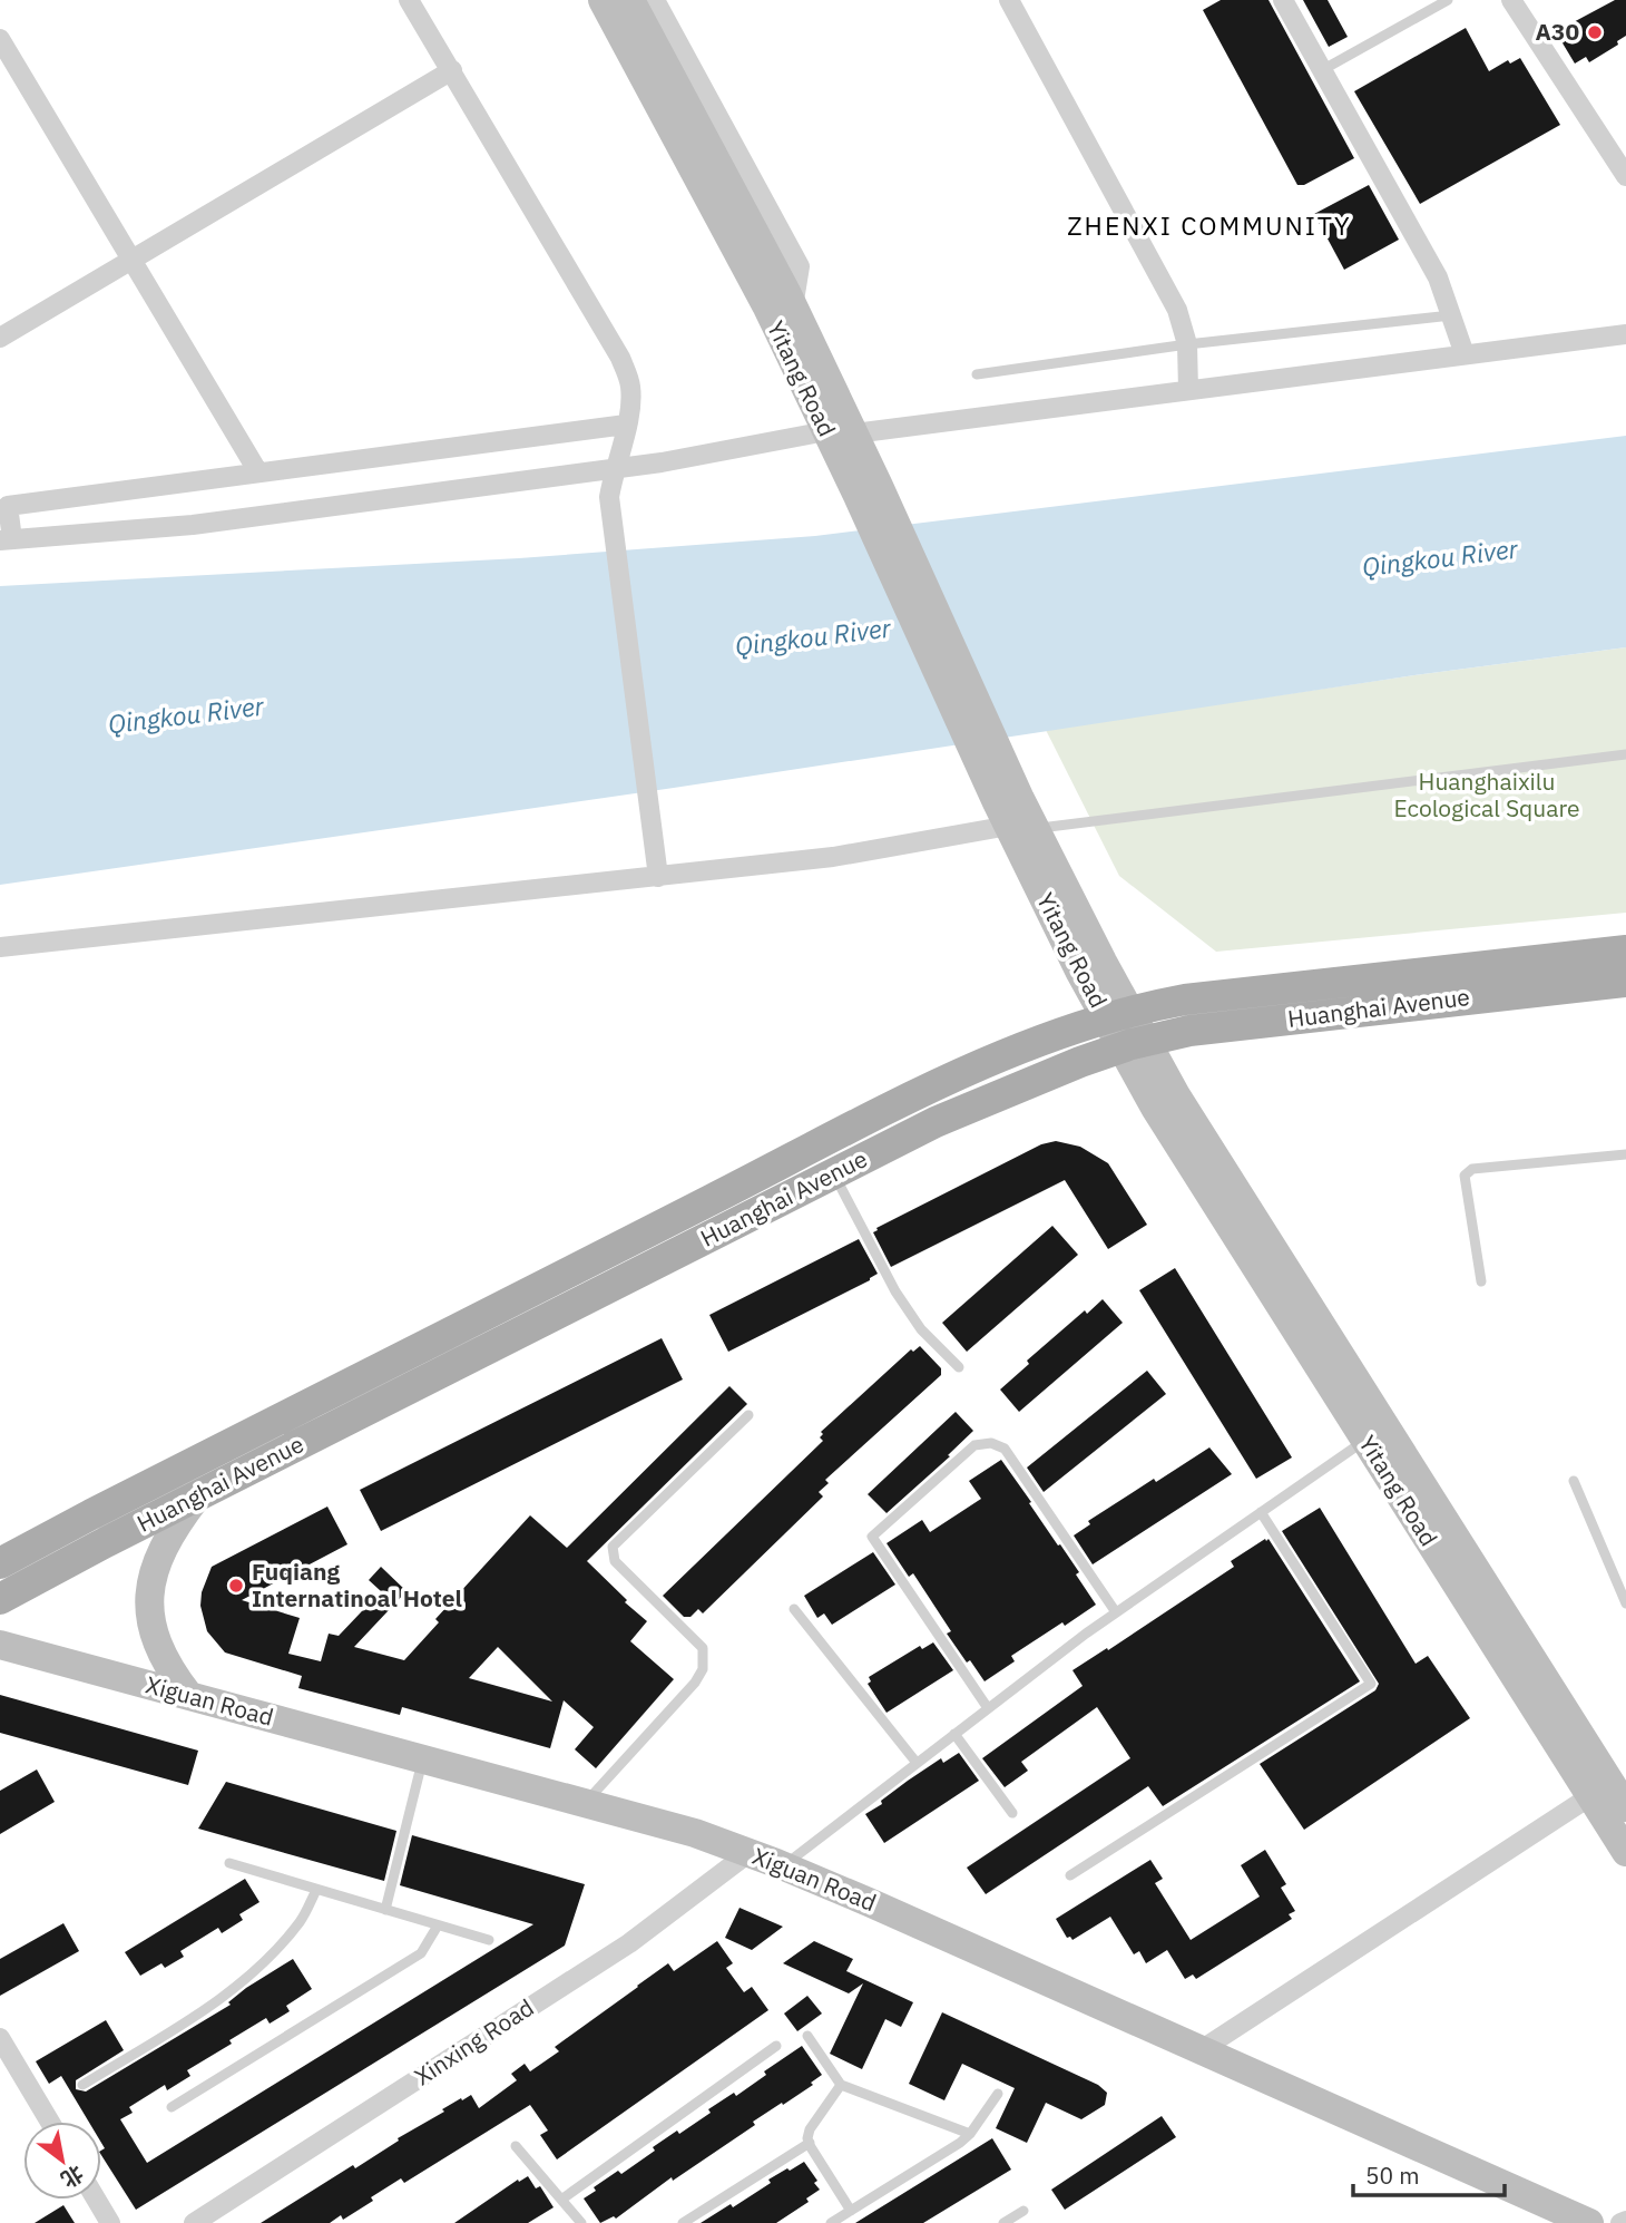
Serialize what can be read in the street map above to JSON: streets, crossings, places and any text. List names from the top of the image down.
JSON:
{
  "streets": {
    "main road": ["Yitang Road", "Huanghai Avenue", "Xiguan Road"],
    "street": ["Xinxing Road"]
  },
  "crossings": [
    ["Yitang Road", "Huanghai Avenue"],
    ["Xiguan Road", "Xinxing Road"]
  ],
  "districts": ["ZHENXI COMMUNITY"],
  "water": ["Qingkou River"],
  "parks": ["Huanghaixilu Ecological Square"],
  "places": ["A30", "Fuqiang Internatinoal Hotel"],
  "scale_bar": "50 m",
  "north": "bottom right"
}
